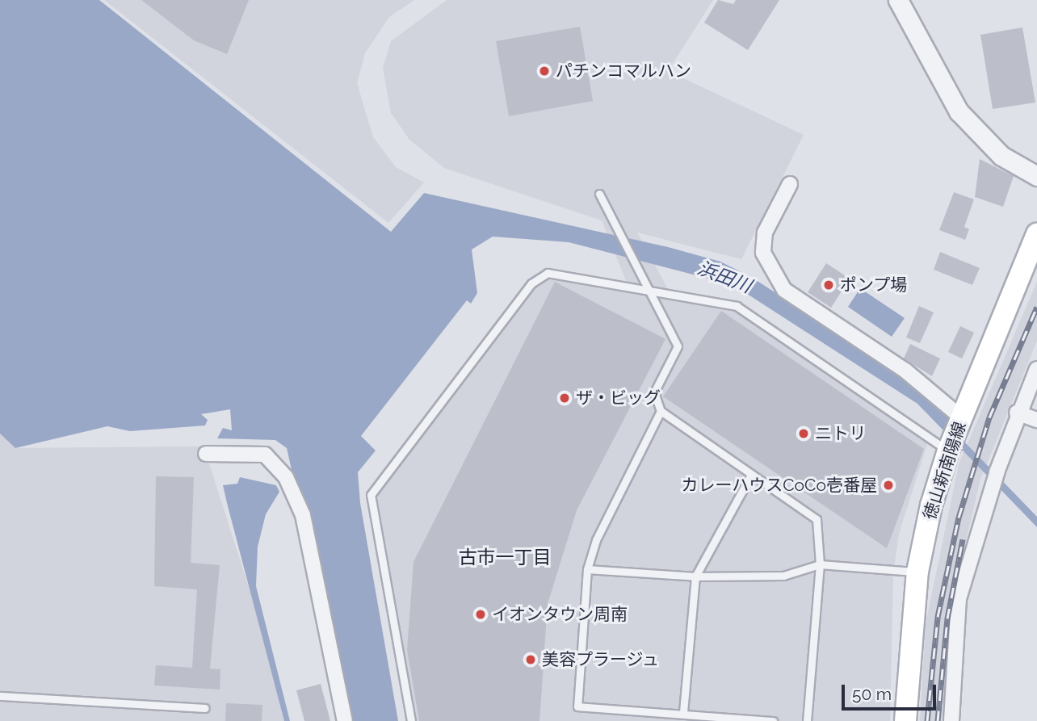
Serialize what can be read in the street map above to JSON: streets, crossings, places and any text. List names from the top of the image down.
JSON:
{
  "streets": {
    "main road": ["徳山新南陽線"]
  },
  "districts": ["古市一丁目"],
  "water": ["浜田川"],
  "places": [
    "パチンコマルハン",
    "ポンプ場",
    "ザ・ビッグ",
    "ニトリ",
    "カレーハウスCoCo壱番屋",
    "イオンタウン周南",
    "美容プラージュ"
  ],
  "scale_bar": "50 m"
}
